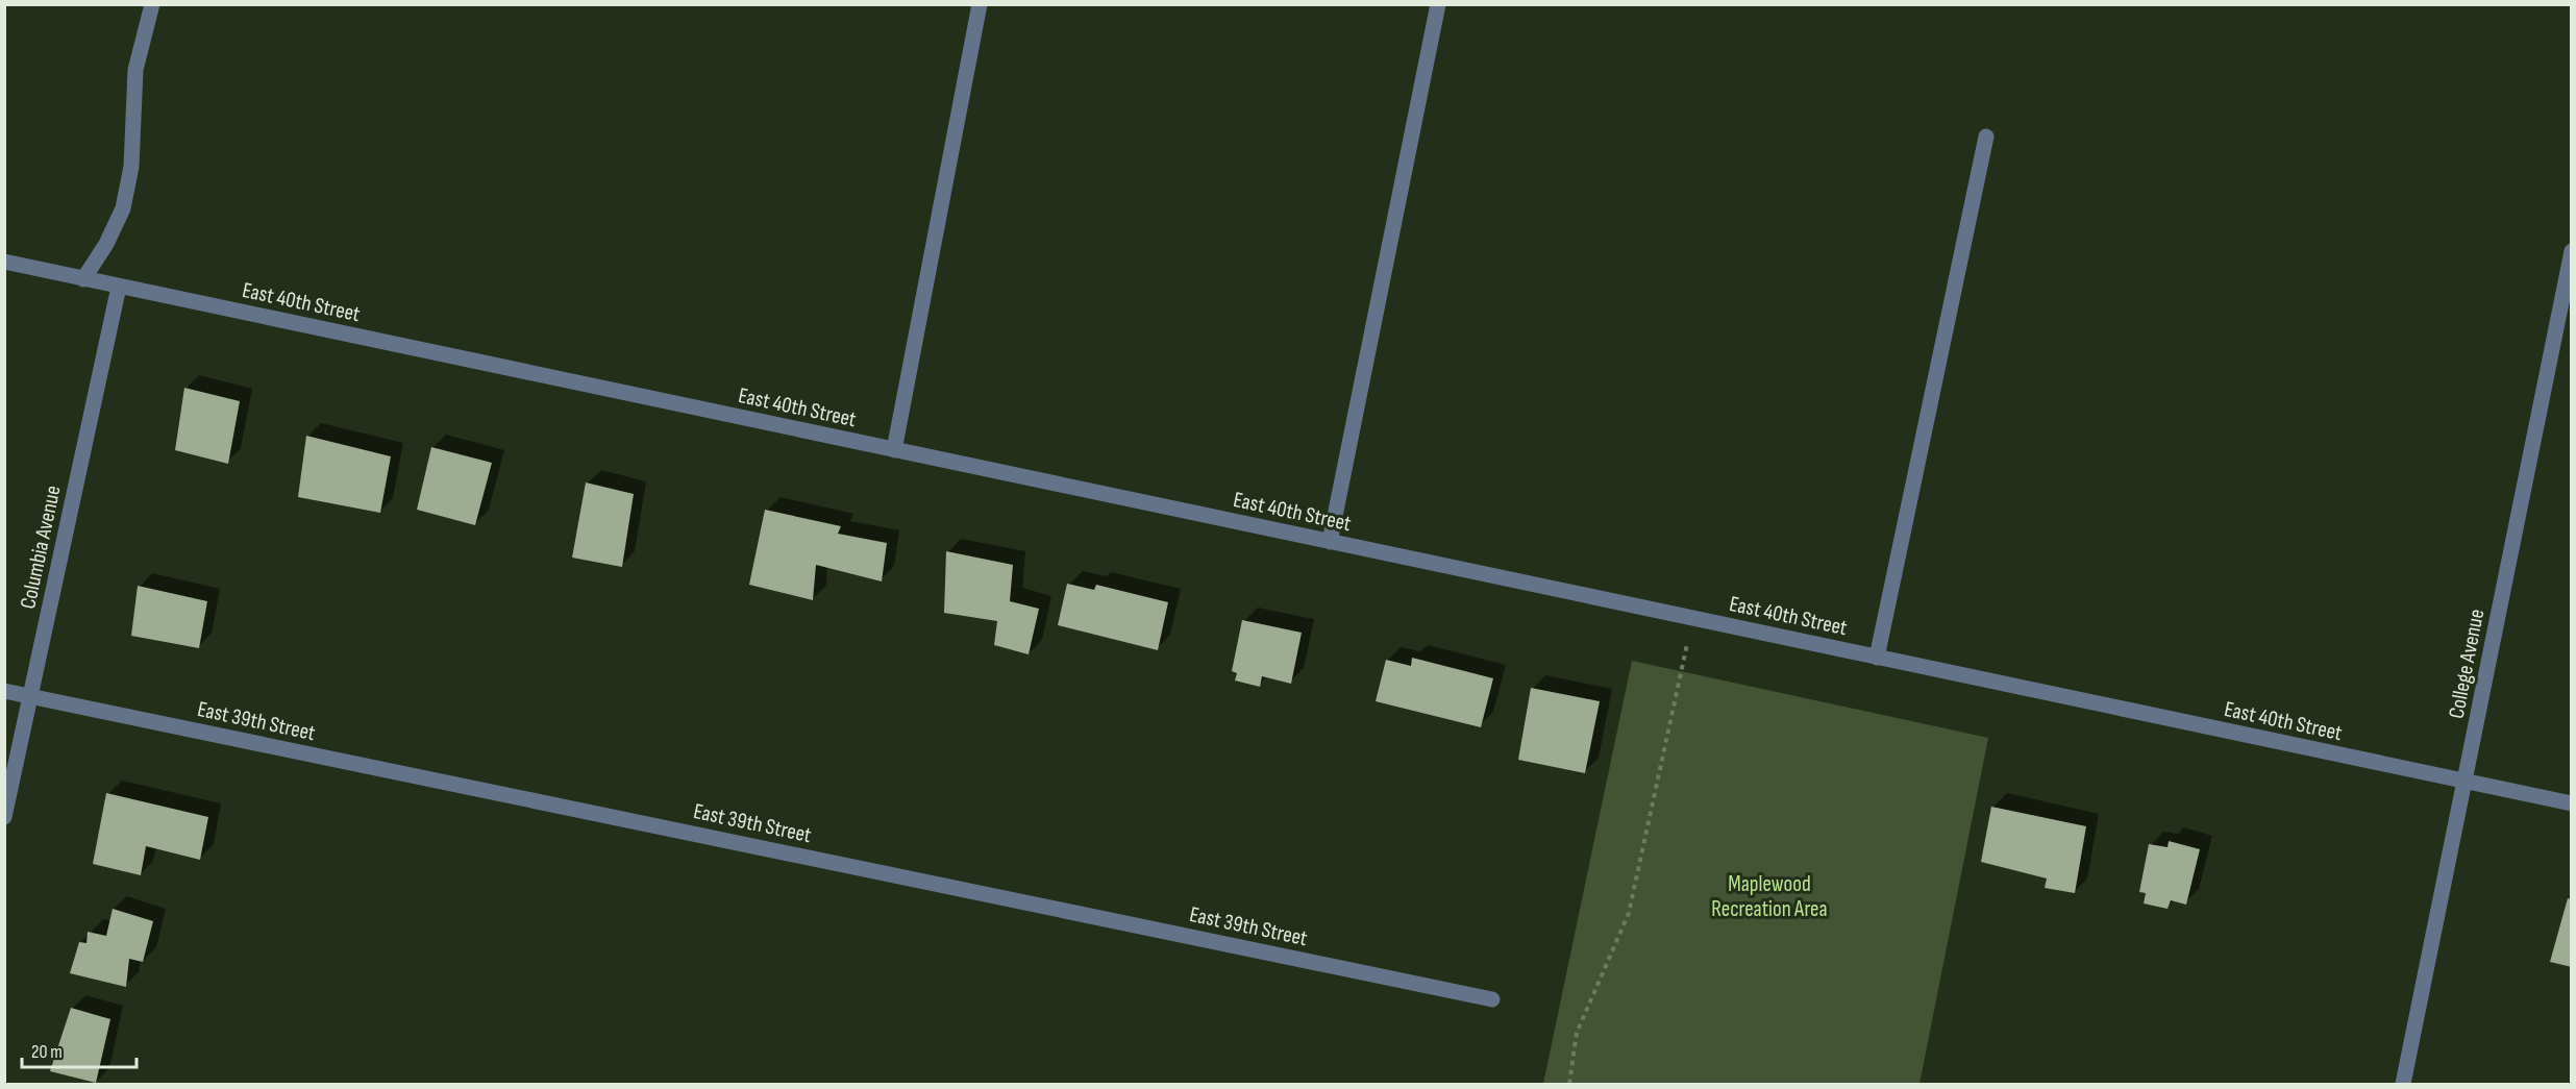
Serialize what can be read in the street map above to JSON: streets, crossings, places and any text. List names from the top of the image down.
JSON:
{
  "streets": {
    "street": [
      "East 40th Street",
      "Columbia Avenue",
      "College Avenue",
      "East 39th Street"
    ]
  },
  "crossings": [
    ["East 40th Street", "Columbia Avenue"],
    ["East 40th Street", "College Avenue"],
    ["Columbia Avenue", "East 39th Street"]
  ],
  "parks": ["Maplewood Recreation Area"],
  "scale_bar": "20 m"
}
